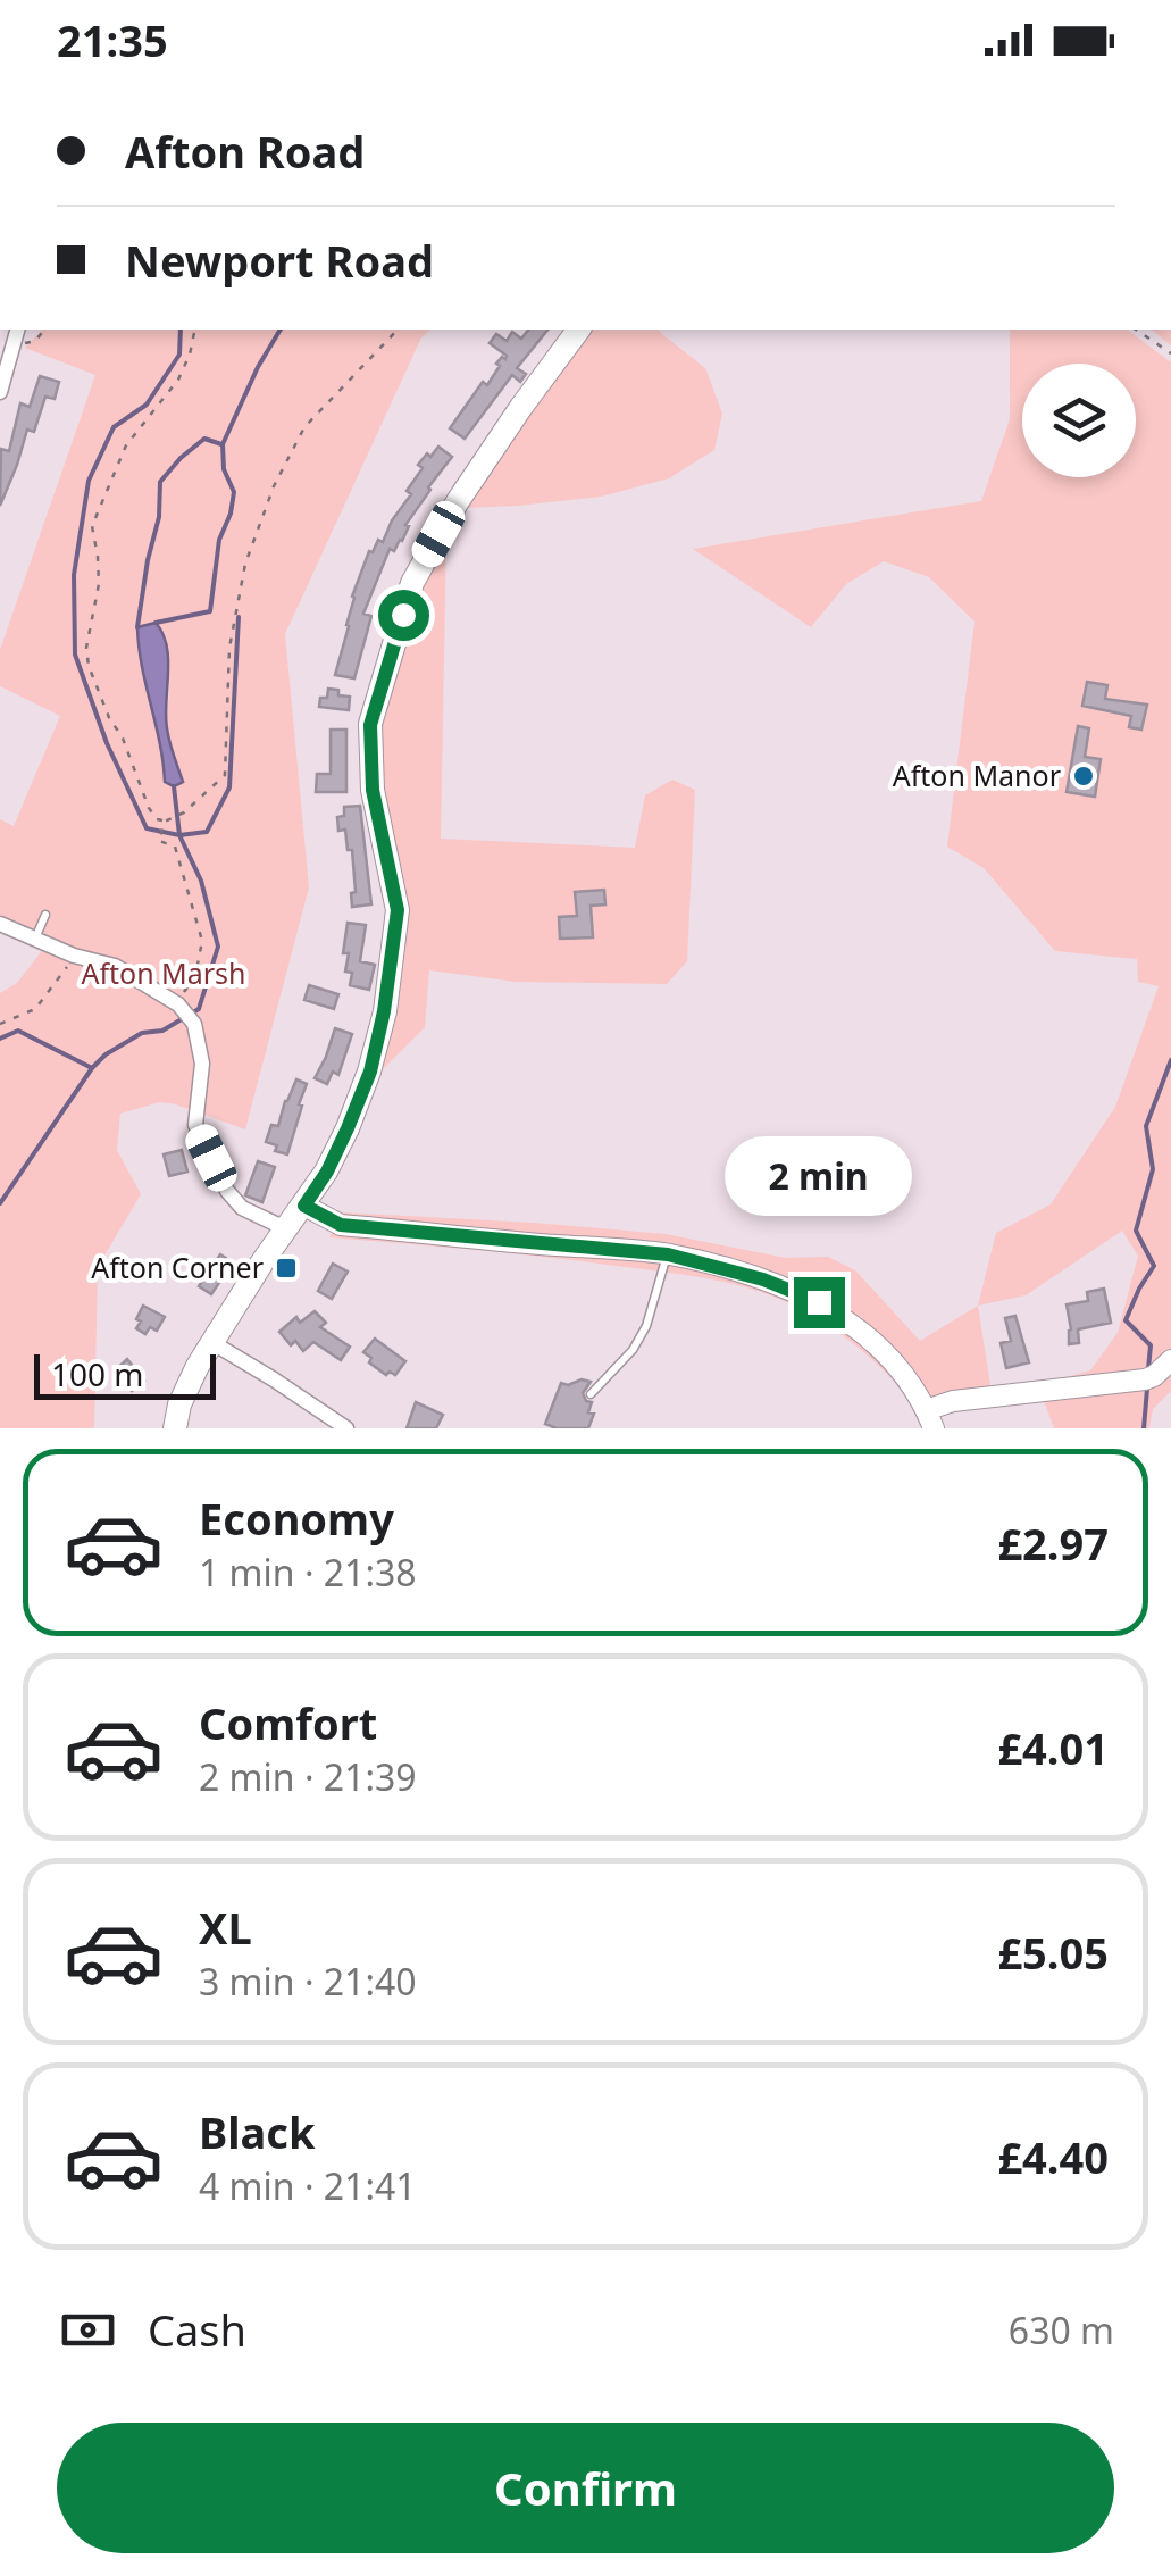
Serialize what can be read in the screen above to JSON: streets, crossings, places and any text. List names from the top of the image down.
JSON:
{
  "parks": ["Afton Marsh"],
  "places": {
    "other": ["Afton Manor"],
    "transit": ["Afton Corner"]
  },
  "scale_bar": "100 m",
  "page": {
    "status": "21:35",
    "banner": ["Afton Road", "Newport Road"],
    "bubble": "2 min",
    "scale": "100 m",
    "list": [
      {
        "name": "Economy",
        "note": "1 min · 21:38",
        "value": "£2.97"
      },
      {
        "name": "Comfort",
        "note": "2 min · 21:39",
        "value": "£4.01"
      },
      {
        "name": "XL",
        "note": "3 min · 21:40",
        "value": "£5.05"
      },
      {
        "name": "Black",
        "note": "4 min · 21:41",
        "value": "£4.40"
      }
    ],
    "pay": ["Cash", "630 m"],
    "buttons": "Confirm"
  }
}
